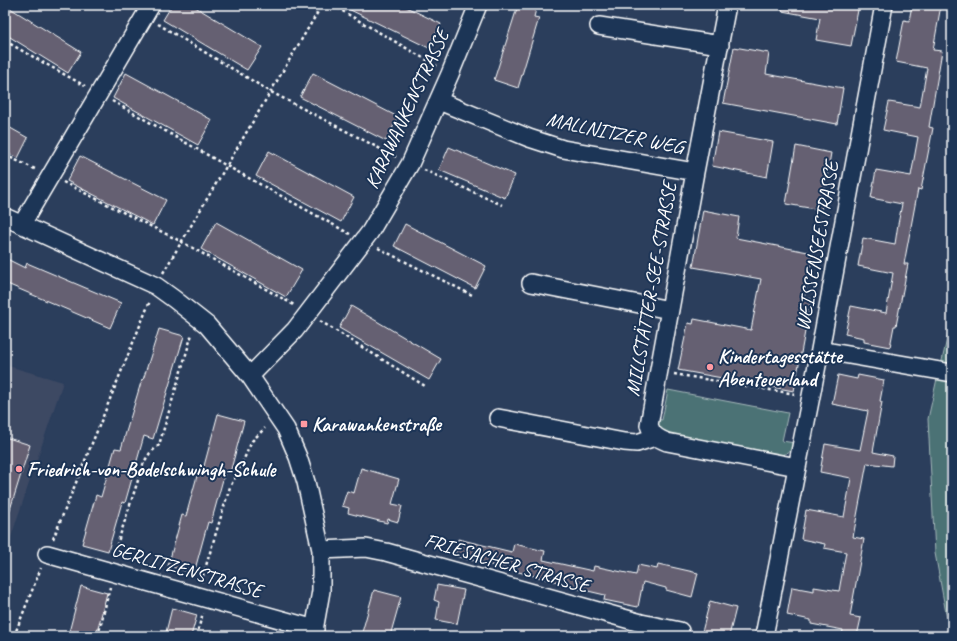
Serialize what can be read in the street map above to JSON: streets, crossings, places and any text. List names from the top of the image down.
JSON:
{
  "streets": {
    "street": [
      "KARAWANKENSTRASSE",
      "MALLNITZER WEG",
      "WEISSENSEESTRASSE",
      "MILLSTÄTTER-SEE-STRASSE",
      "FRIESACHER STRASSE",
      "GERLITZENSTRASSE"
    ]
  },
  "crossings": [
    ["KARAWANKENSTRASSE", "MALLNITZER WEG"],
    ["MALLNITZER WEG", "MILLSTÄTTER-SEE-STRASSE"]
  ],
  "places": {
    "other": ["Kindertagesstätte Abenteuerland", "Friedrich-von-Bodelschwingh-Schule"],
    "transit": ["Karawankenstraße"]
  }
}
